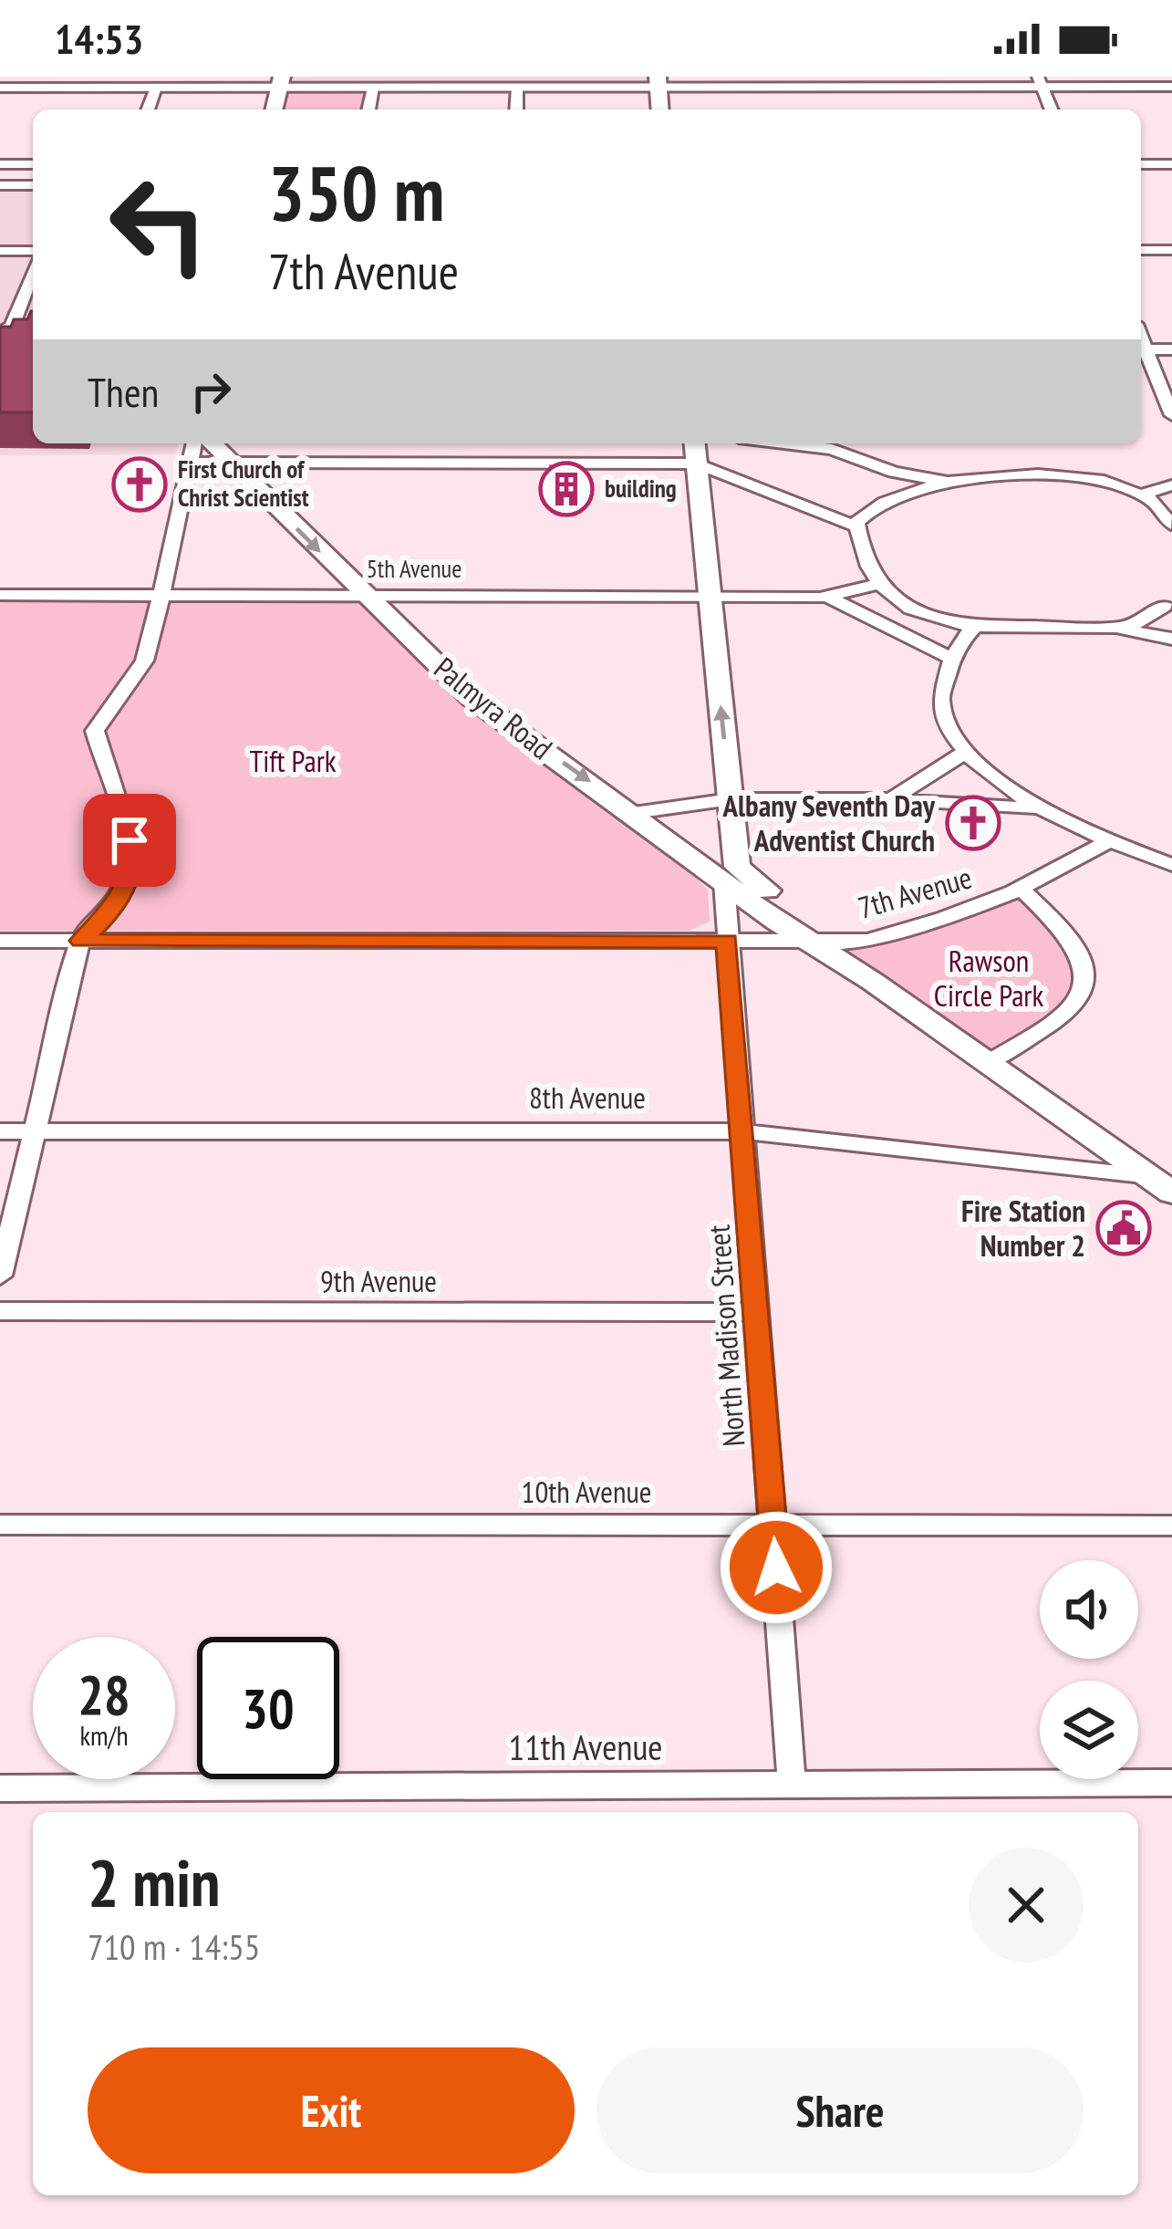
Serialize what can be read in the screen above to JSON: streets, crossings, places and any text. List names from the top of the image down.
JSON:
{
  "streets": {
    "main road": ["Palmyra Road", "North Madison Street"],
    "street": [
      "5th Avenue",
      "7th Avenue",
      "8th Avenue",
      "9th Avenue",
      "10th Avenue",
      "11th Avenue"
    ]
  },
  "crossings": [
    ["5th Avenue", "Palmyra Road"],
    ["5th Avenue", "North Madison Street"],
    ["Palmyra Road", "7th Avenue"],
    ["Palmyra Road", "8th Avenue"],
    ["Palmyra Road", "North Madison Street"],
    ["7th Avenue", "North Madison Street"],
    ["8th Avenue", "North Madison Street"],
    ["9th Avenue", "North Madison Street"],
    ["North Madison Street", "10th Avenue"],
    ["North Madison Street", "11th Avenue"]
  ],
  "one_way": ["Palmyra Road"],
  "parks": ["Tift Park", "Rawson Circle Park"],
  "places": {
    "church": ["First Church of Christ Scientist", "Albany Seventh Day Adventist Church"],
    "building": ["building"],
    "public building": ["Fire Station Number 2"]
  },
  "page": {
    "status": "14:53",
    "turn": ["350 m", "7th Avenue"],
    "then": "Then",
    "speed": "28 km/h",
    "limit": "30",
    "heading": ["2 min", "710 m · 14:55"],
    "buttons": ["Exit", "Share"]
  }
}
